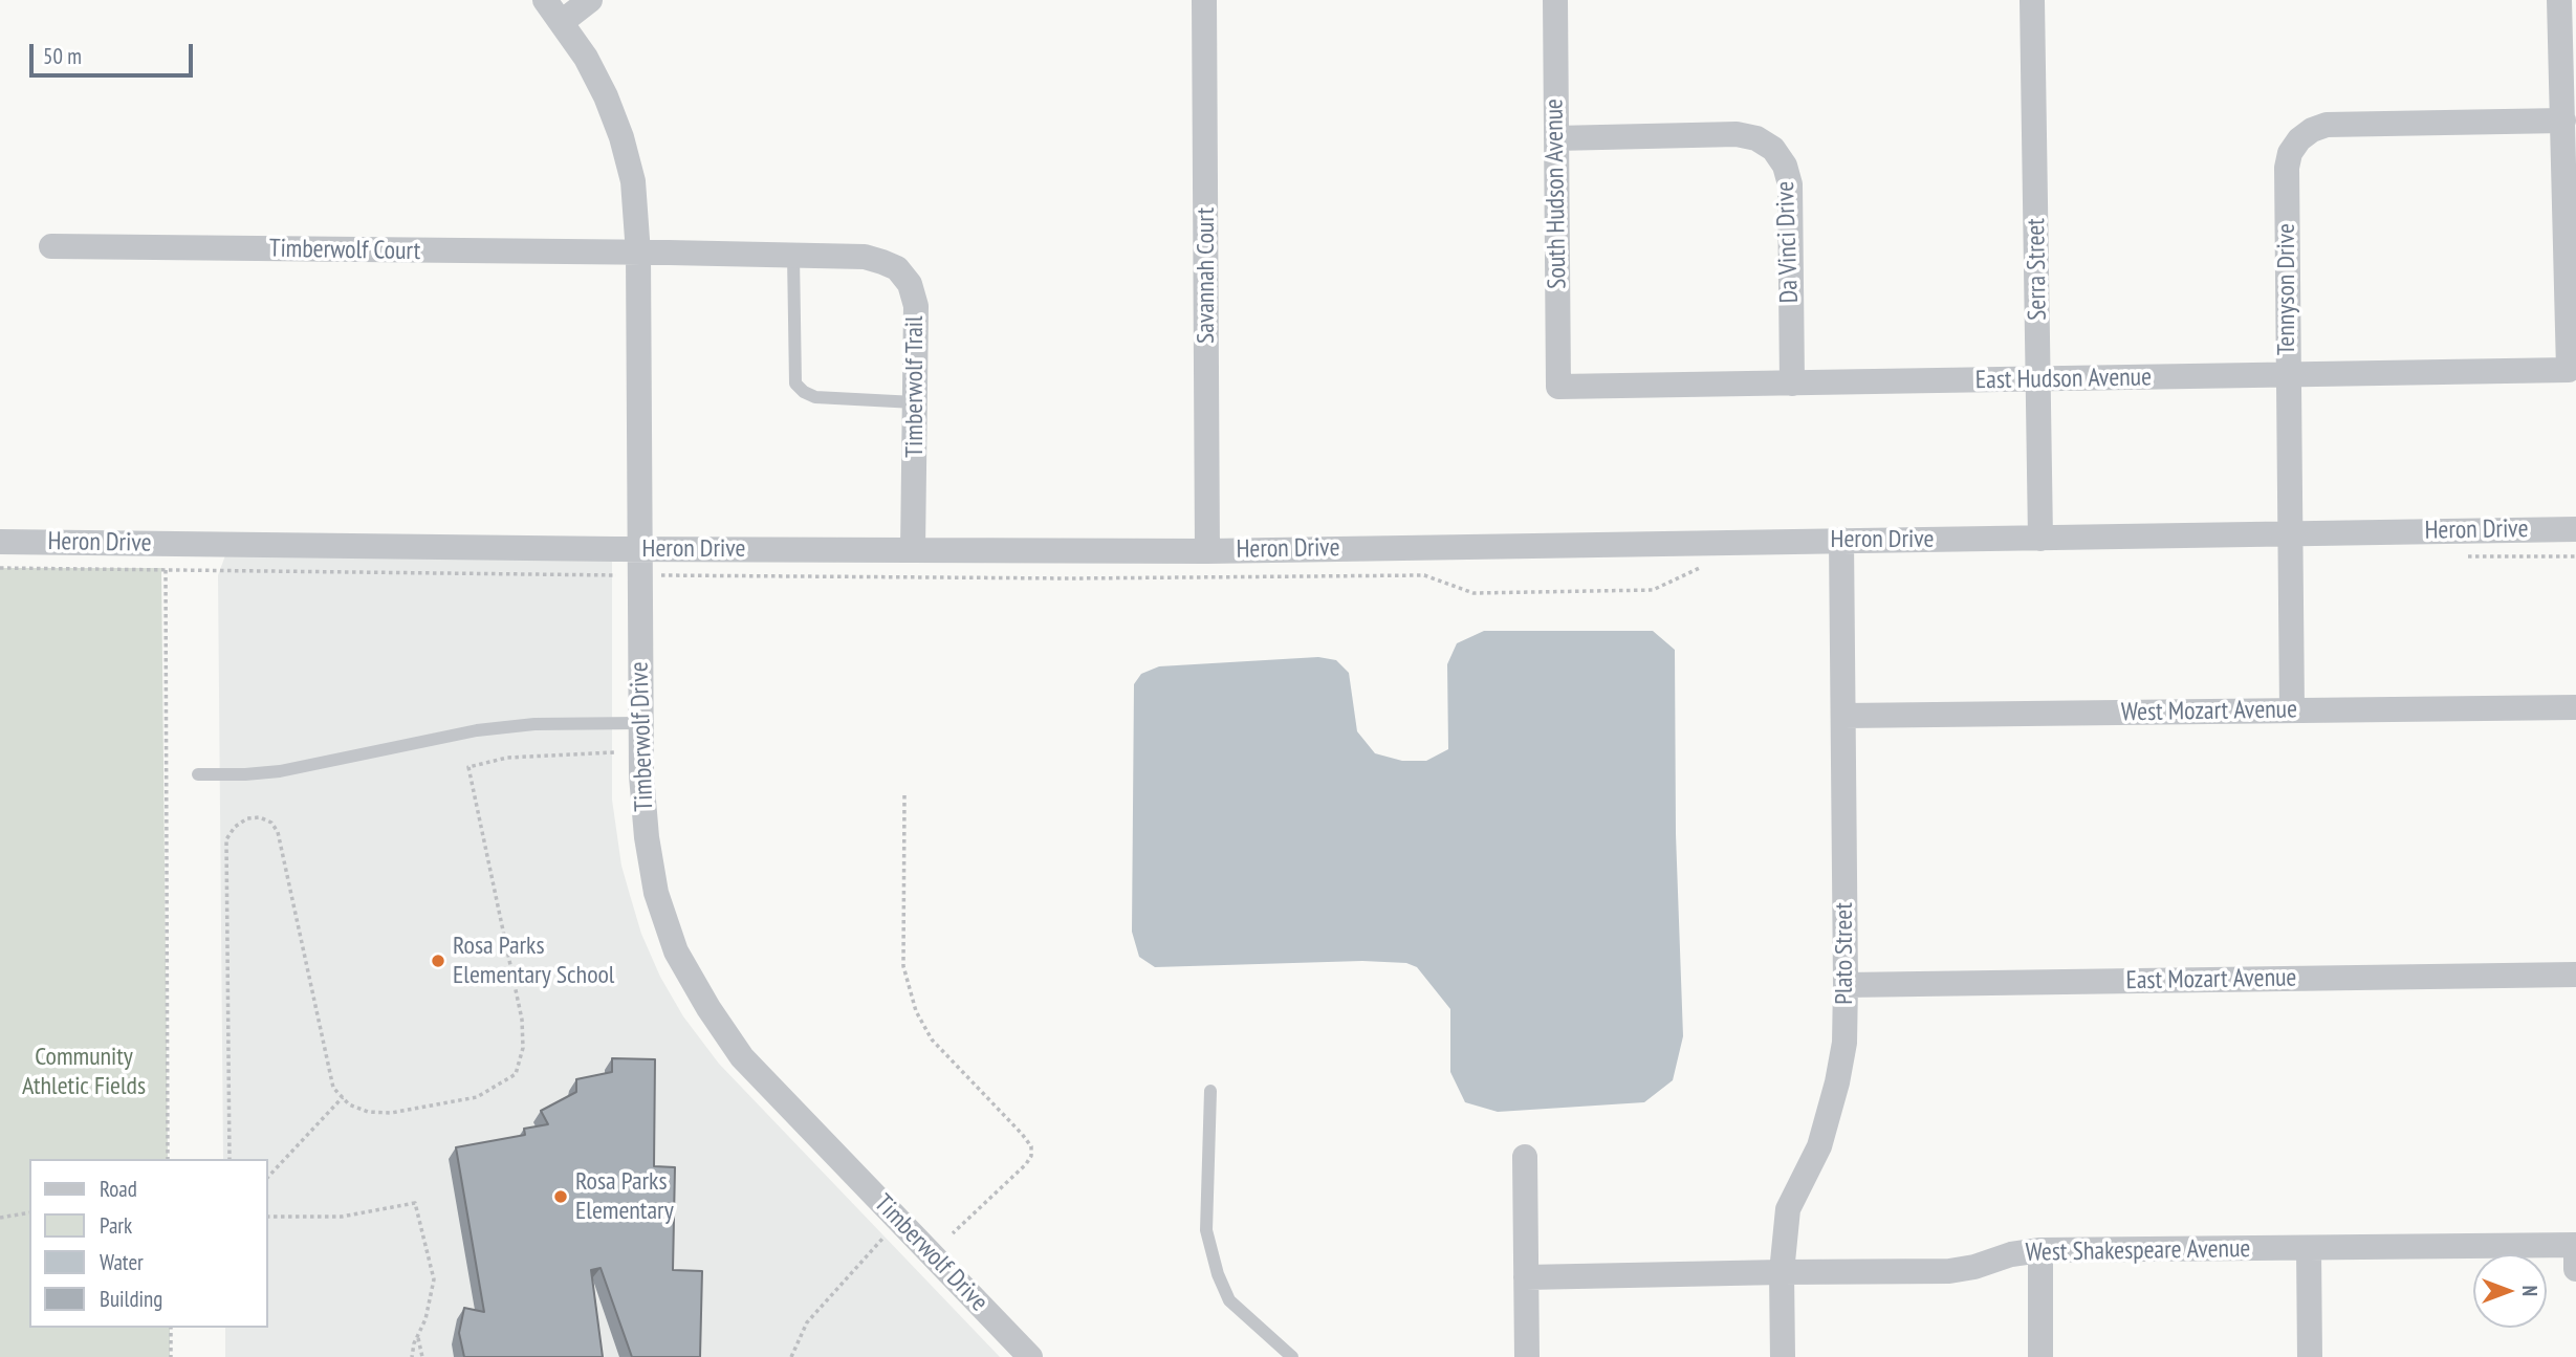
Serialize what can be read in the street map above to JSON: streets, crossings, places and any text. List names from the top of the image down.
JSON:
{
  "streets": {
    "street": [
      "South Hudson Avenue",
      "Da Vinci Drive",
      "Timberwolf Court",
      "Serra Street",
      "Savannah Court",
      "Tennyson Drive",
      "East Hudson Avenue",
      "Timberwolf Trail",
      "Heron Drive",
      "West Mozart Avenue",
      "Timberwolf Drive",
      "Plato Street",
      "East Mozart Avenue",
      "West Shakespeare Avenue"
    ]
  },
  "crossings": [
    ["South Hudson Avenue", "Da Vinci Drive"],
    ["South Hudson Avenue", "East Hudson Avenue"],
    ["Da Vinci Drive", "East Hudson Avenue"],
    ["Timberwolf Court", "Timberwolf Trail"],
    ["Timberwolf Court", "Timberwolf Drive"],
    ["Serra Street", "East Hudson Avenue"],
    ["Serra Street", "Heron Drive"],
    ["Savannah Court", "Heron Drive"],
    ["Tennyson Drive", "East Hudson Avenue"],
    ["Tennyson Drive", "Heron Drive"],
    ["Tennyson Drive", "West Mozart Avenue"],
    ["Timberwolf Trail", "Heron Drive"],
    ["Timberwolf Trail", "Timberwolf Drive"],
    ["Heron Drive", "Timberwolf Drive"],
    ["Heron Drive", "Plato Street"],
    ["West Mozart Avenue", "Plato Street"],
    ["Plato Street", "East Mozart Avenue"],
    ["Plato Street", "West Shakespeare Avenue"]
  ],
  "parks": ["Community Athletic Fields"],
  "places": ["Rosa Parks Elementary School", "Rosa Parks Elementary"],
  "legend": [
    "Road",
    "Park",
    "Water",
    "Building"
  ],
  "scale_bar": "50 m",
  "north": "right"
}
